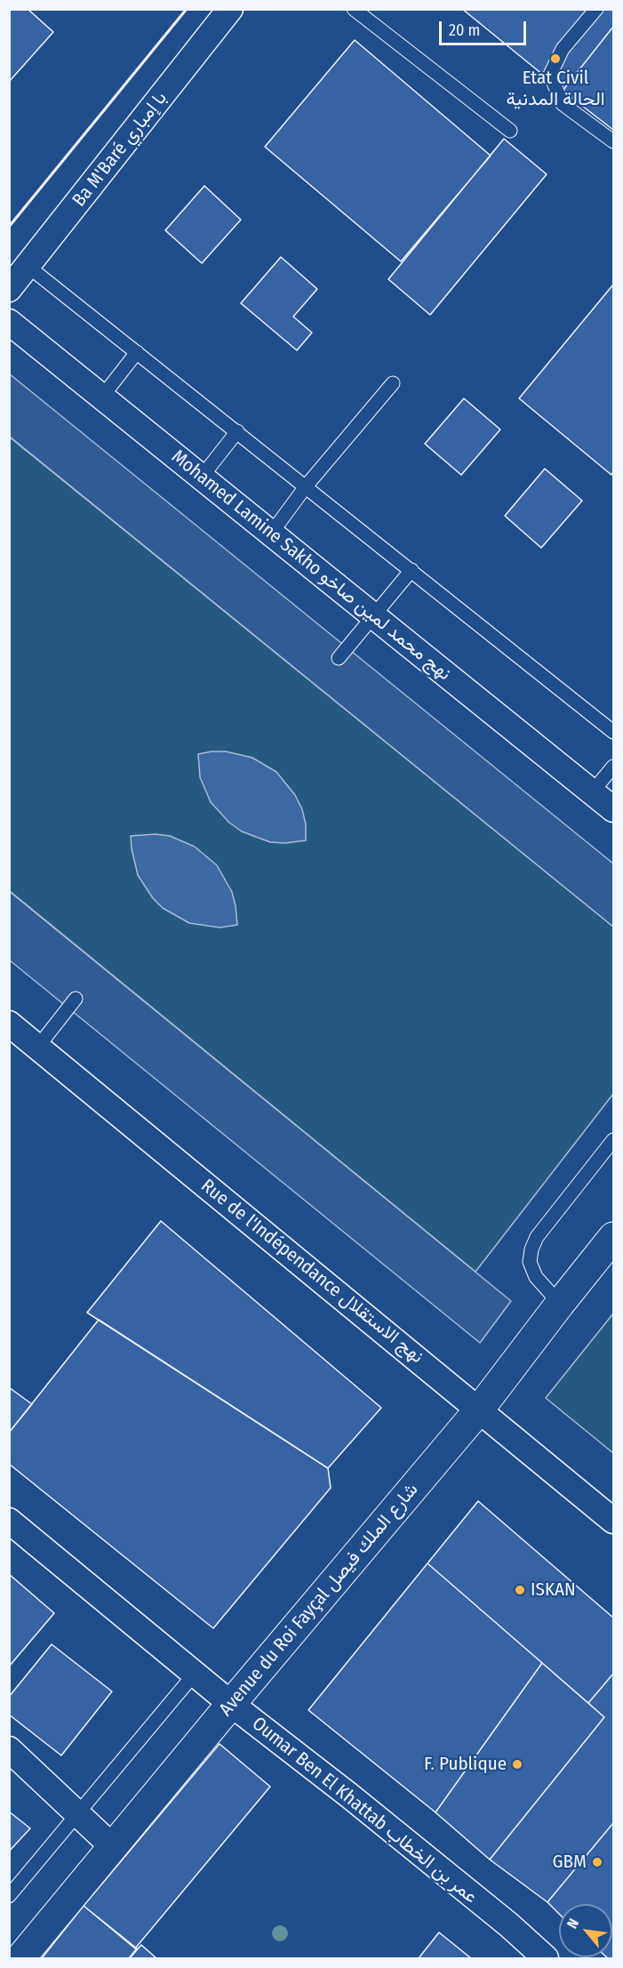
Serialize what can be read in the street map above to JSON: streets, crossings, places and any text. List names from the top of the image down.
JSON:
{
  "streets": {
    "street": [
      "Ba M'Baré با إمباري",
      "Mohamed Lamine Sakho نهج محمد لمين صاخو",
      "Rue de l'Indépendance نهج الاستقلال",
      "Avenue du Roi Fayçal شارع الملك فيصل",
      "Oumar Ben El Khattab عمر بن الخطاب"
    ]
  },
  "crossings": [
    ["Rue de l'Indépendance نهج الاستقلال", "Avenue du Roi Fayçal شارع الملك فيصل"],
    ["Avenue du Roi Fayçal شارع الملك فيصل", "Oumar Ben El Khattab عمر بن الخطاب"]
  ],
  "places": [
    "Etat Civil الحالة المدنية",
    "ISKAN",
    "F. Publique",
    "GBM"
  ],
  "scale_bar": "20 m",
  "north": "top left"
}
